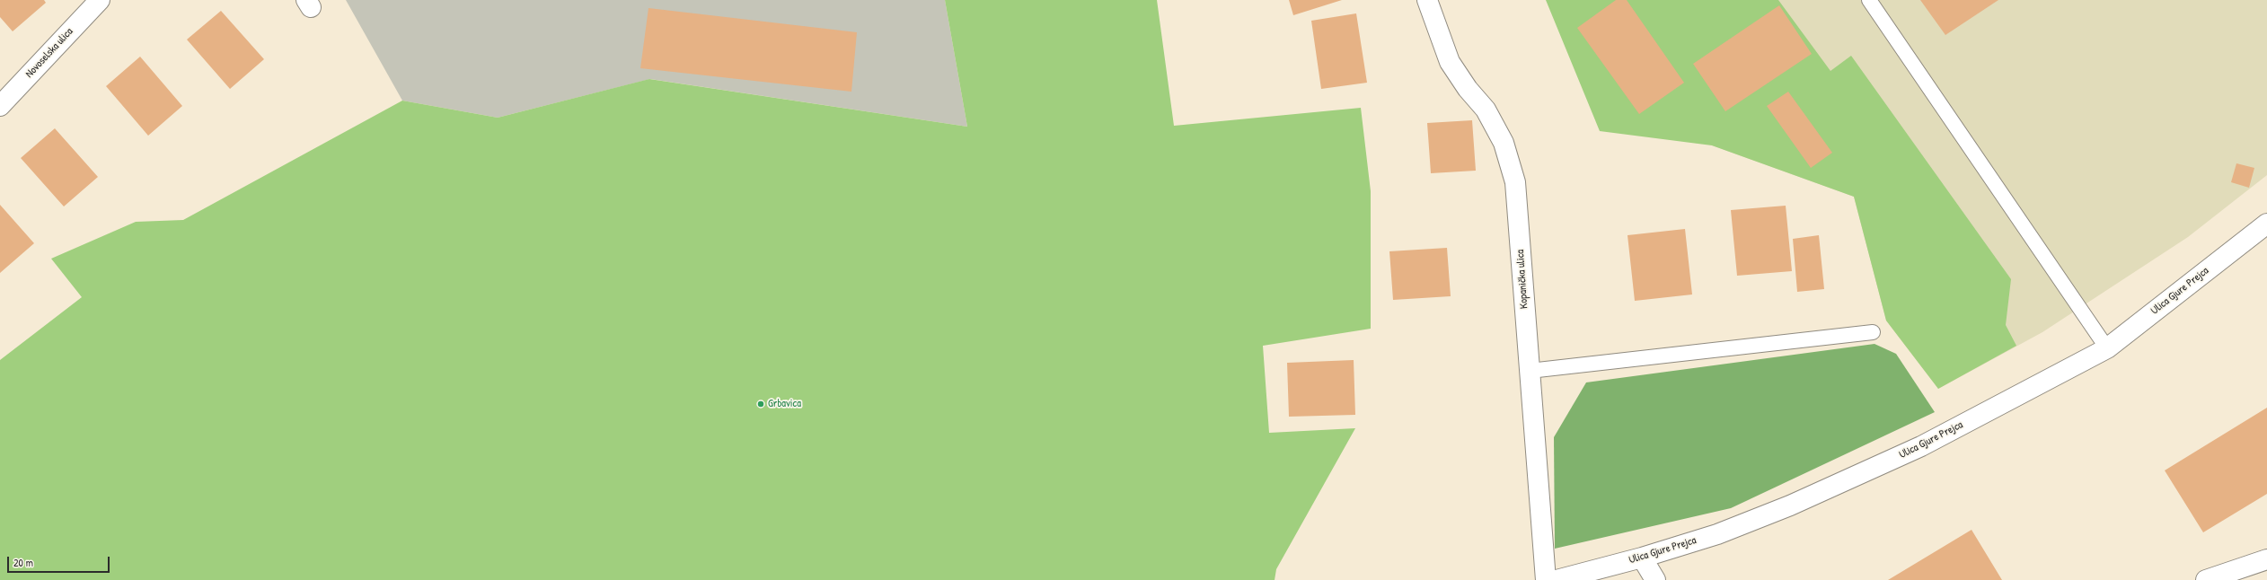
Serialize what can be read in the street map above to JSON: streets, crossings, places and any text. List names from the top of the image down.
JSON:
{
  "streets": {
    "street": ["Novoselska ulica", "Kopanička ulica", "Ulica Gjure Prejca"]
  },
  "places": ["Grbavica"],
  "scale_bar": "20 m"
}
